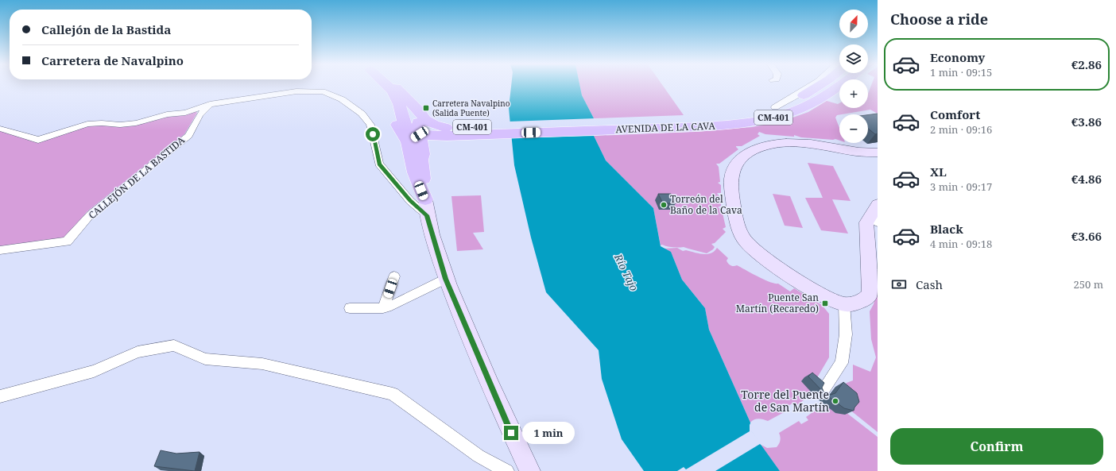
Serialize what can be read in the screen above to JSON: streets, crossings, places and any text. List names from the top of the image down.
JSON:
{
  "streets": {
    "main road": ["CM-401", "AVENIDA DE LA CAVA"],
    "street": ["CALLEJÓN DE LA BASTIDA"]
  },
  "crossings": [
    ["CM-401", "AVENIDA DE LA CAVA"]
  ],
  "water": ["Río Tajo"],
  "places": {
    "transit": ["Carretera Navalpino (Salida Puente)", "Puente San Martín (Recaredo)"],
    "other": ["Torreón del Baño de la Cava", "Torre del Puente de San Martín"]
  },
  "north": "top right",
  "page": {
    "heading": "Choose a ride",
    "map_buttons": ["+", "−"],
    "banner": ["Callejón de la Bastida", "Carretera de Navalpino"],
    "list": [
      {
        "name": "Economy",
        "note": "1 min · 09:15",
        "value": "€2.86"
      },
      {
        "name": "Comfort",
        "note": "2 min · 09:16",
        "value": "€3.86"
      },
      {
        "name": "XL",
        "note": "3 min · 09:17",
        "value": "€4.86"
      },
      {
        "name": "Black",
        "note": "4 min · 09:18",
        "value": "€3.66"
      }
    ],
    "pay": ["Cash", "250 m"],
    "bubble": "1 min",
    "buttons": "Confirm"
  }
}
